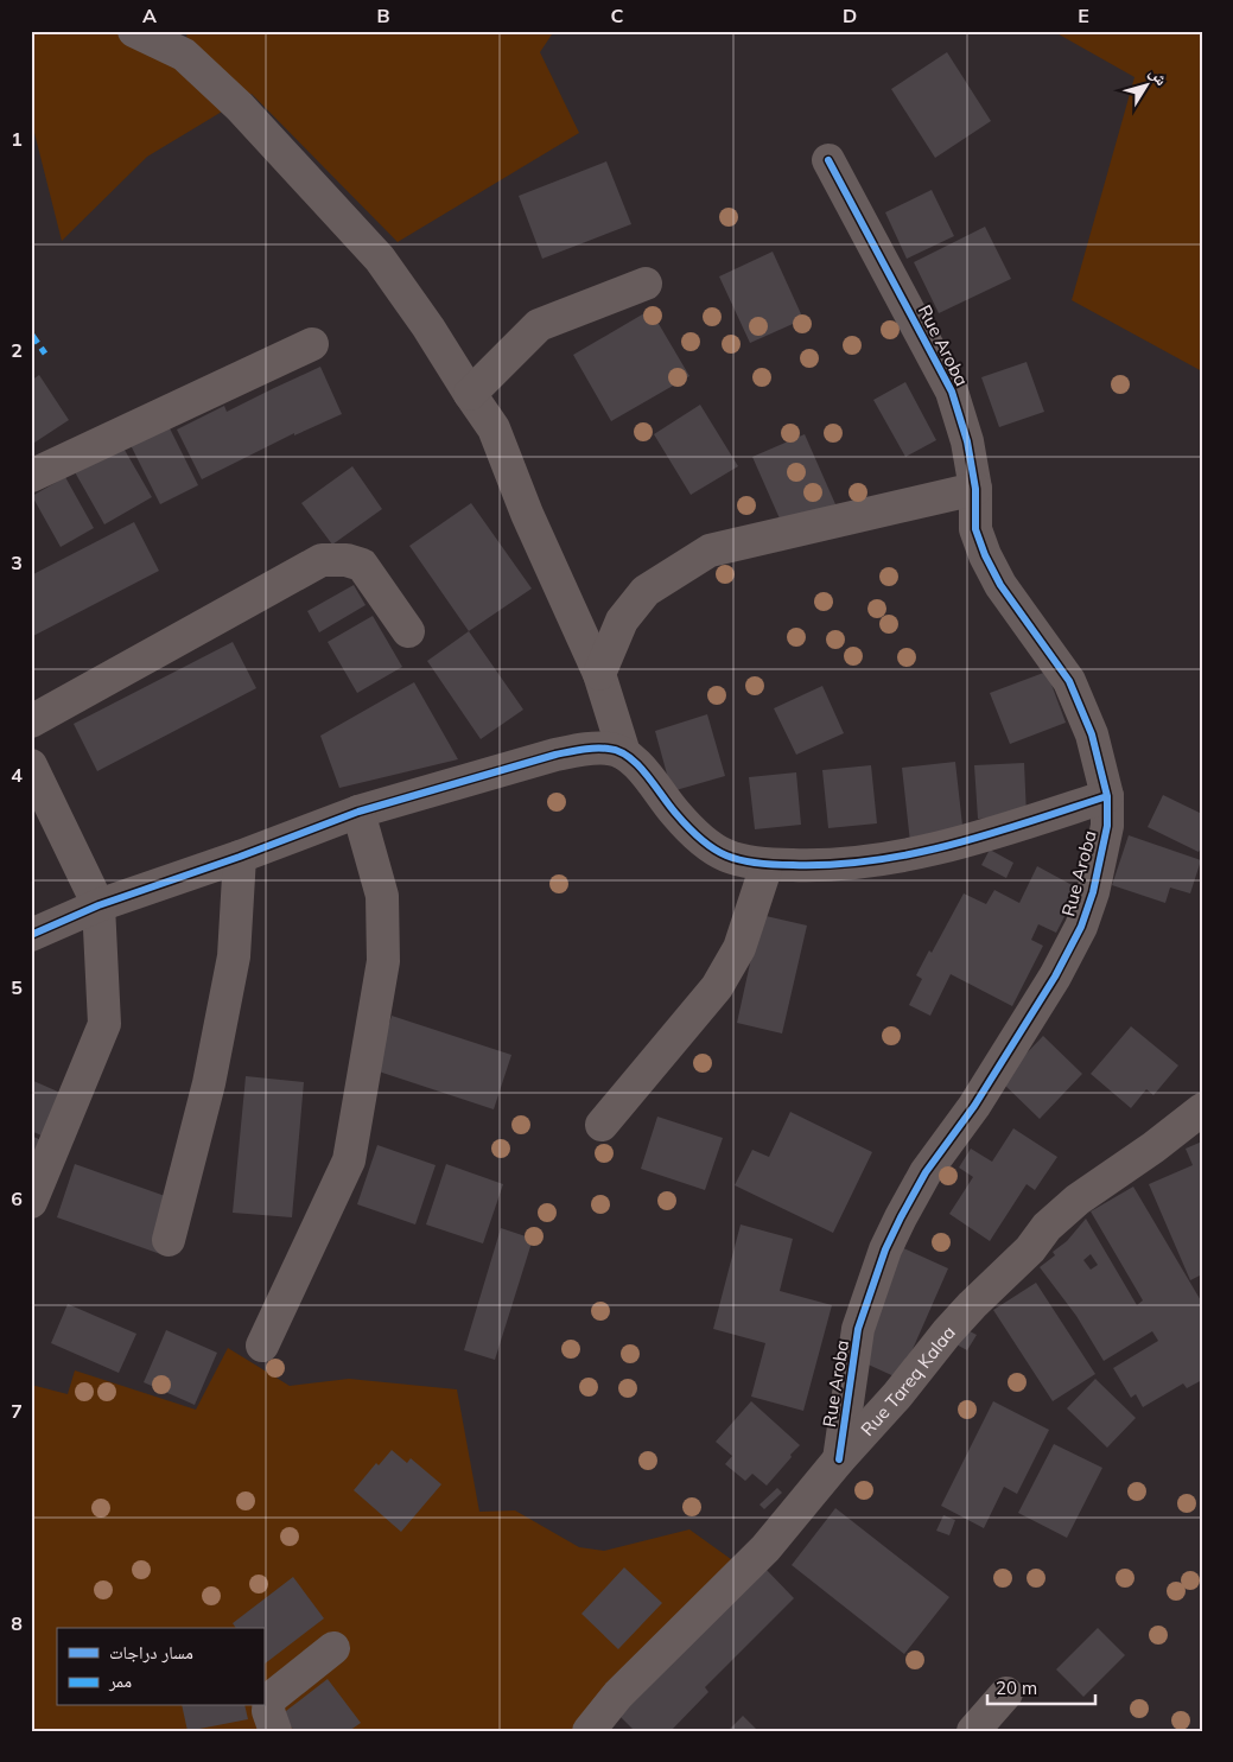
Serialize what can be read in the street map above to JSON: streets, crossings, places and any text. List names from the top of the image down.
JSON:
{
  "streets": {
    "street": ["Rue Aroba", "Rue Tareq Kalaa"]
  },
  "crossings": [
    ["Rue Aroba", "Rue Tareq Kalaa"]
  ],
  "legend": ["مسار دراجات", "ممر"],
  "scale_bar": "20 m",
  "north": "top right",
  "grid": {
    "columns": [
      "A",
      "B",
      "C",
      "D",
      "E"
    ],
    "rows": [
      "1",
      "2",
      "3",
      "4",
      "5",
      "6",
      "7",
      "8"
    ]
  }
}
